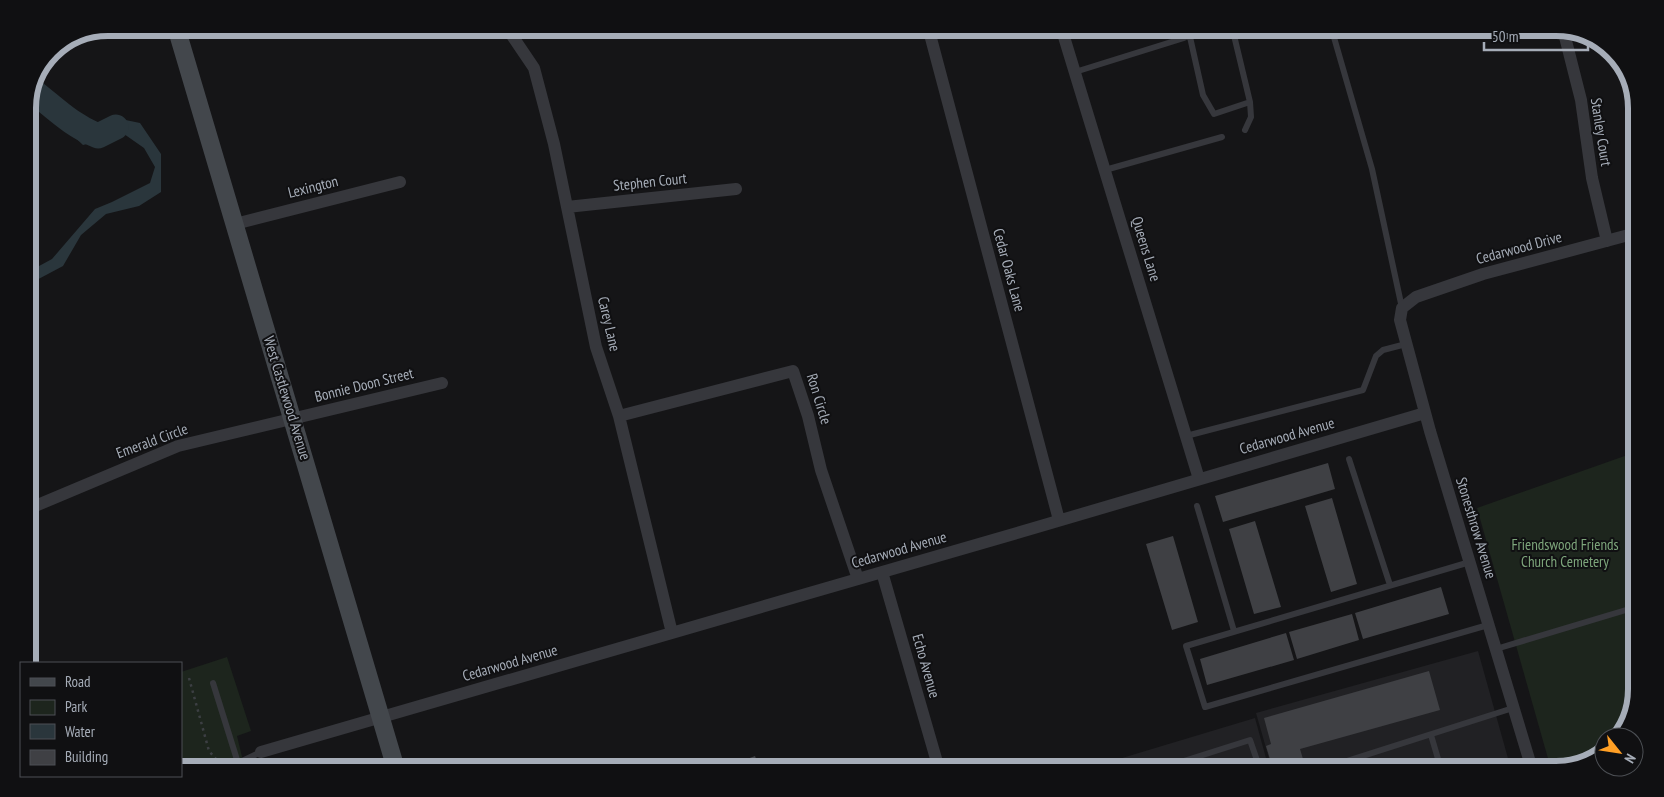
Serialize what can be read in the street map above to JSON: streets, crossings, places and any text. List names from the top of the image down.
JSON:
{
  "streets": {
    "street": [
      "Stanley Court",
      "Stephen Court",
      "Lexington",
      "Cedarwood Drive",
      "Queens Lane",
      "Cedar Oaks Lane",
      "Carey Lane",
      "Bonnie Doon Street",
      "West Castlewood Avenue",
      "Ron Circle",
      "Cedarwood Avenue",
      "Emerald Circle",
      "Stonesthrow Avenue",
      "Echo Avenue"
    ]
  },
  "crossings": [
    ["Stanley Court", "Cedarwood Drive"],
    ["Stephen Court", "Carey Lane"],
    ["Lexington", "West Castlewood Avenue"],
    ["Cedarwood Drive", "Stonesthrow Avenue"],
    ["Queens Lane", "Cedarwood Avenue"],
    ["Cedar Oaks Lane", "Cedarwood Avenue"],
    ["Carey Lane", "Ron Circle"],
    ["Carey Lane", "Cedarwood Avenue"],
    ["Bonnie Doon Street", "West Castlewood Avenue"],
    ["Bonnie Doon Street", "Emerald Circle"],
    ["West Castlewood Avenue", "Cedarwood Avenue"],
    ["West Castlewood Avenue", "Emerald Circle"],
    ["Ron Circle", "Cedarwood Avenue"],
    ["Cedarwood Avenue", "Stonesthrow Avenue"],
    ["Cedarwood Avenue", "Echo Avenue"]
  ],
  "parks": ["Friendswood Friends Church Cemetery"],
  "legend": [
    "Road",
    "Park",
    "Water",
    "Building"
  ],
  "scale_bar": "50 m",
  "north": "bottom right"
}
